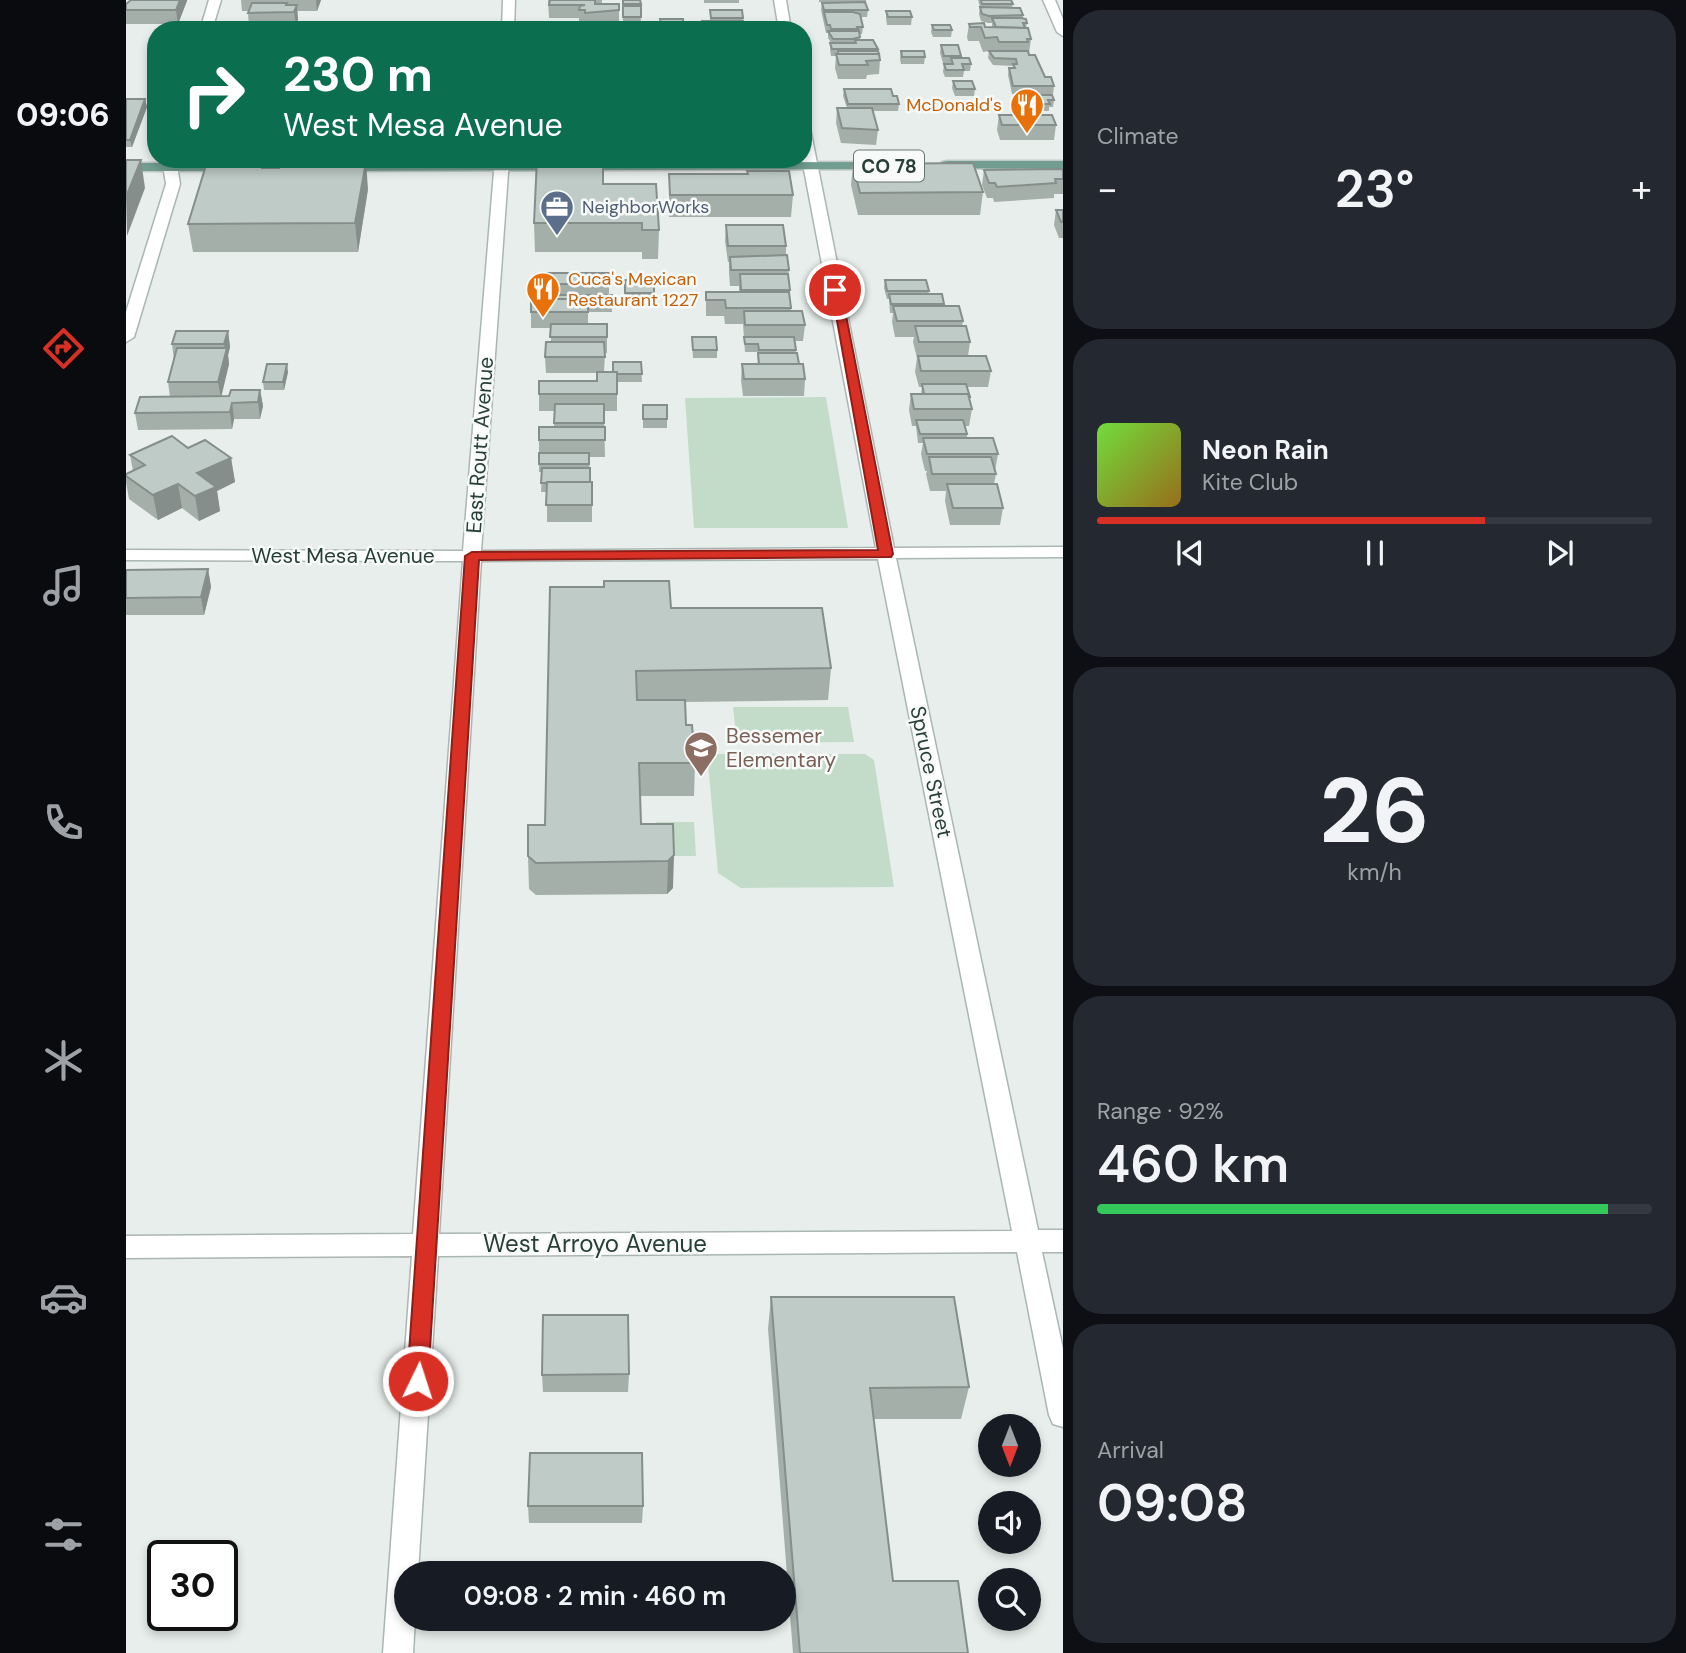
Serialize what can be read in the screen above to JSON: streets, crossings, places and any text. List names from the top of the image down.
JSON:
{
  "streets": {
    "main road": ["CO 78"],
    "street": [
      "East Routt Avenue",
      "West Mesa Avenue",
      "Spruce Street",
      "West Arroyo Avenue"
    ]
  },
  "crossings": [
    ["East Routt Avenue", "West Mesa Avenue"],
    ["East Routt Avenue", "West Arroyo Avenue"],
    ["West Mesa Avenue", "Spruce Street"],
    ["Spruce Street", "West Arroyo Avenue"]
  ],
  "places": {
    "restaurant": ["McDonald's", "Cuca's Mexican Restaurant 1227"],
    "office": ["NeighborWorks"],
    "school or university": ["Bessemer Elementary"]
  },
  "north": "bottom",
  "page": {
    "tabs": "09:06",
    "tile": [
      "Climate",
      ["26", "km/h"],
      ["Range · 92%", "460 km"],
      ["Arrival", "09:08"]
    ],
    "turn": ["230 m", "West Mesa Avenue"],
    "heat": ["−", "23°", "+"],
    "song": ["Neon Rain", "Kite Club"],
    "limit": "30",
    "trip": "09:08 · 2 min · 460 m"
  }
}
